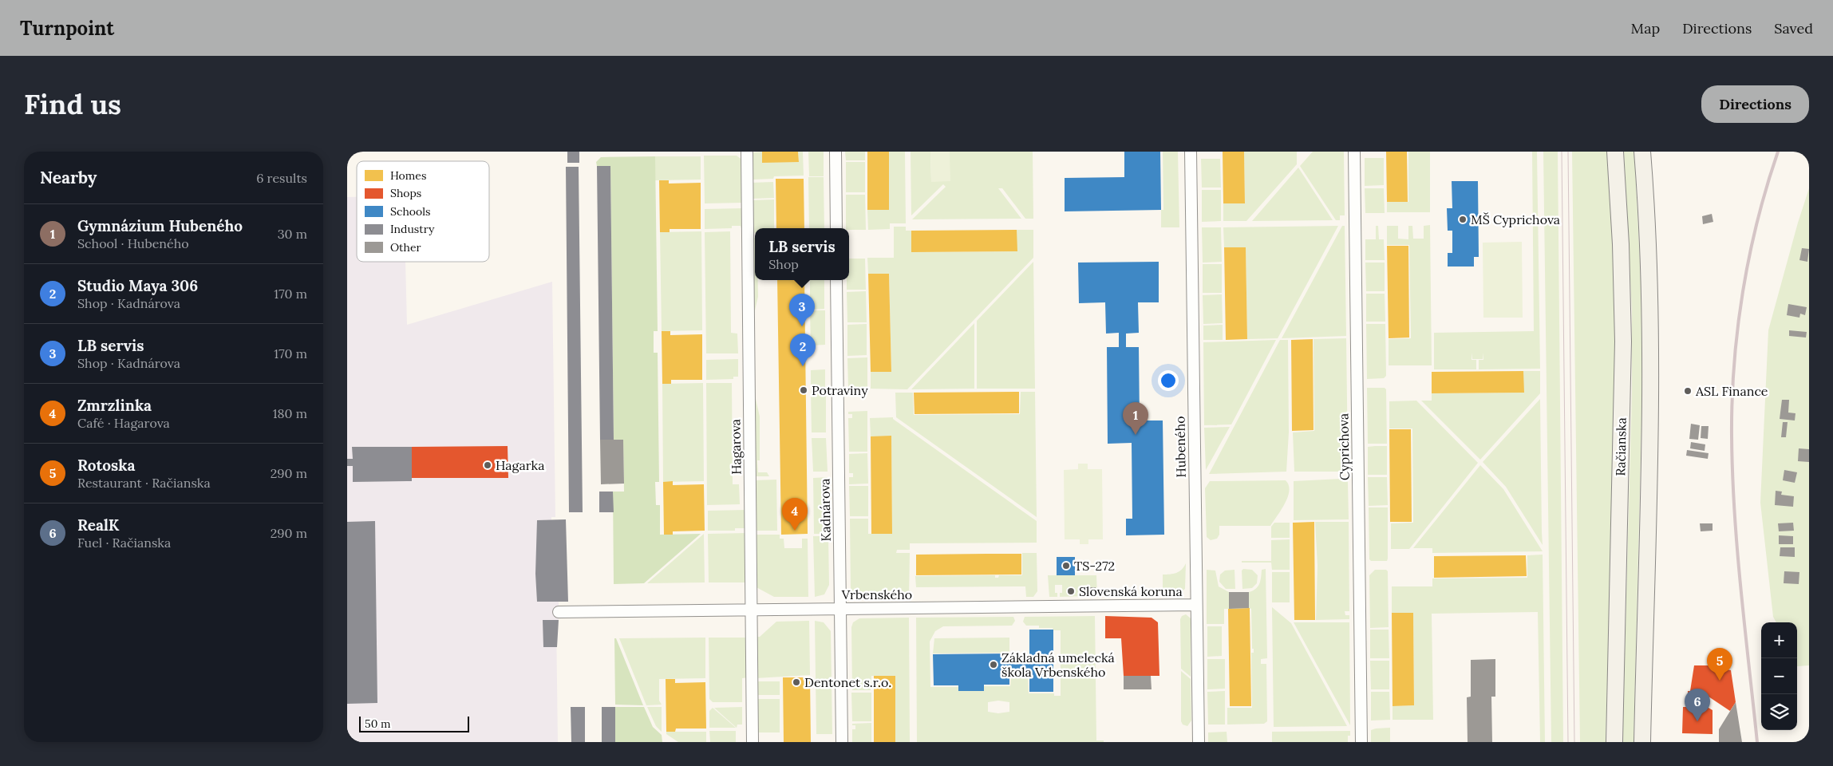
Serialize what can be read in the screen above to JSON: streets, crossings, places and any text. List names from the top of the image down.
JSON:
{
  "streets": {
    "main road": ["Račianska"],
    "street": [
      "Hagarova",
      "Hubeného",
      "Cyprichova",
      "Kadnárova",
      "Vrbenského"
    ]
  },
  "crossings": [
    ["Hagarova", "Vrbenského"],
    ["Hubeného", "Vrbenského"],
    ["Kadnárova", "Vrbenského"]
  ],
  "places": [
    "MŠ Cyprichova",
    "Potraviny",
    "ASL Finance",
    "Hagarka",
    "TS-272",
    "Slovenská koruna",
    "Základná umelecká škola Vrbenského",
    "Dentonet s.r.o."
  ],
  "legend": [
    "Homes",
    "Shops",
    "Schools",
    "Industry",
    "Other"
  ],
  "scale_bar": "50 m",
  "page": {
    "header": "Turnpoint",
    "nav": ["Map", "Directions", "Saved"],
    "buttons": "Directions",
    "title": "Find us",
    "heading": ["Nearby", "6 results"],
    "list": [
      {
        "mark": "1",
        "name": "Gymnázium Hubeného",
        "note": "School · Hubeného",
        "value": "30 m"
      },
      {
        "mark": "2",
        "name": "Studio Maya 306",
        "note": "Shop · Kadnárova",
        "value": "170 m"
      },
      {
        "mark": "3",
        "name": "LB servis",
        "note": "Shop · Kadnárova",
        "value": "170 m"
      },
      {
        "mark": "4",
        "name": "Zmrzlinka",
        "note": "Café · Hagarova",
        "value": "180 m"
      },
      {
        "mark": "5",
        "name": "Rotoska",
        "note": "Restaurant · Račianska",
        "value": "290 m"
      },
      {
        "mark": "6",
        "name": "RealK",
        "note": "Fuel · Račianska",
        "value": "290 m"
      }
    ],
    "popup": ["LB servis", "Shop"],
    "pins": [
      "3",
      "2",
      "1",
      "4",
      "5",
      "6"
    ],
    "map_buttons": ["+", "−"],
    "scale": "50 m"
  }
}
